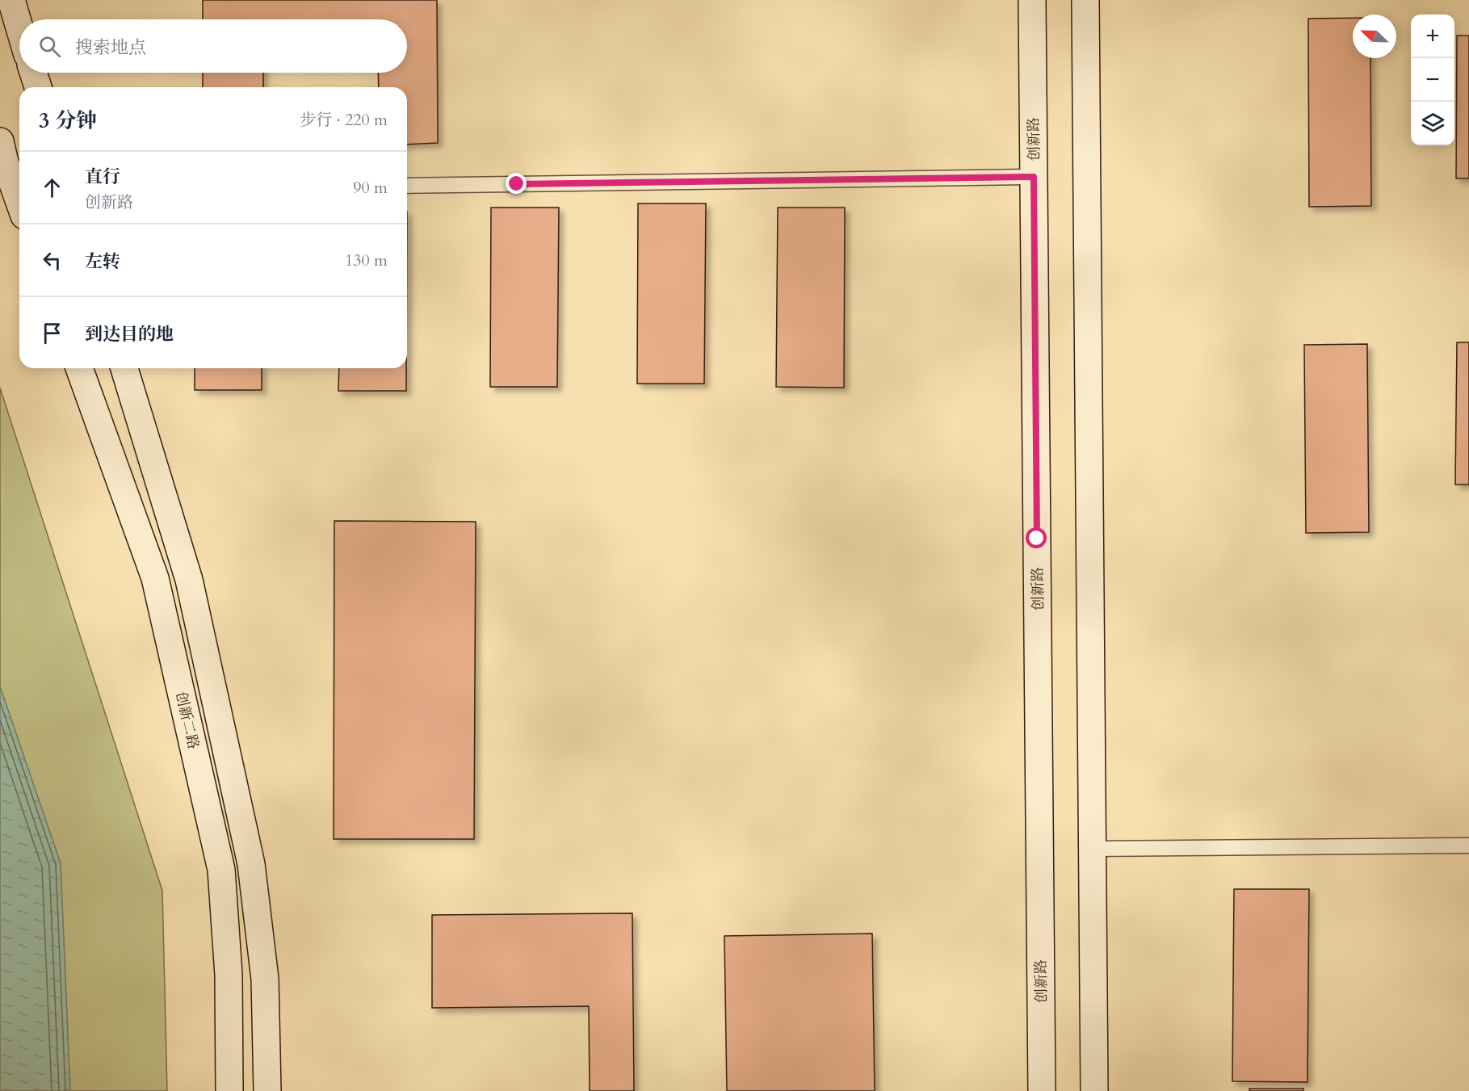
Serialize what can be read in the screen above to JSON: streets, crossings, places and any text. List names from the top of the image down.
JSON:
{
  "streets": {
    "main road": ["创新路", "创新二路"]
  },
  "north": "top left",
  "page": {
    "map_buttons": ["+", "−"],
    "search": "搜索地点",
    "heading": ["3 分钟", "步行 · 220 m"],
    "list": [
      ["直行", "创新路", "90 m"],
      ["左转", "130 m"],
      "到达目的地"
    ]
  }
}
